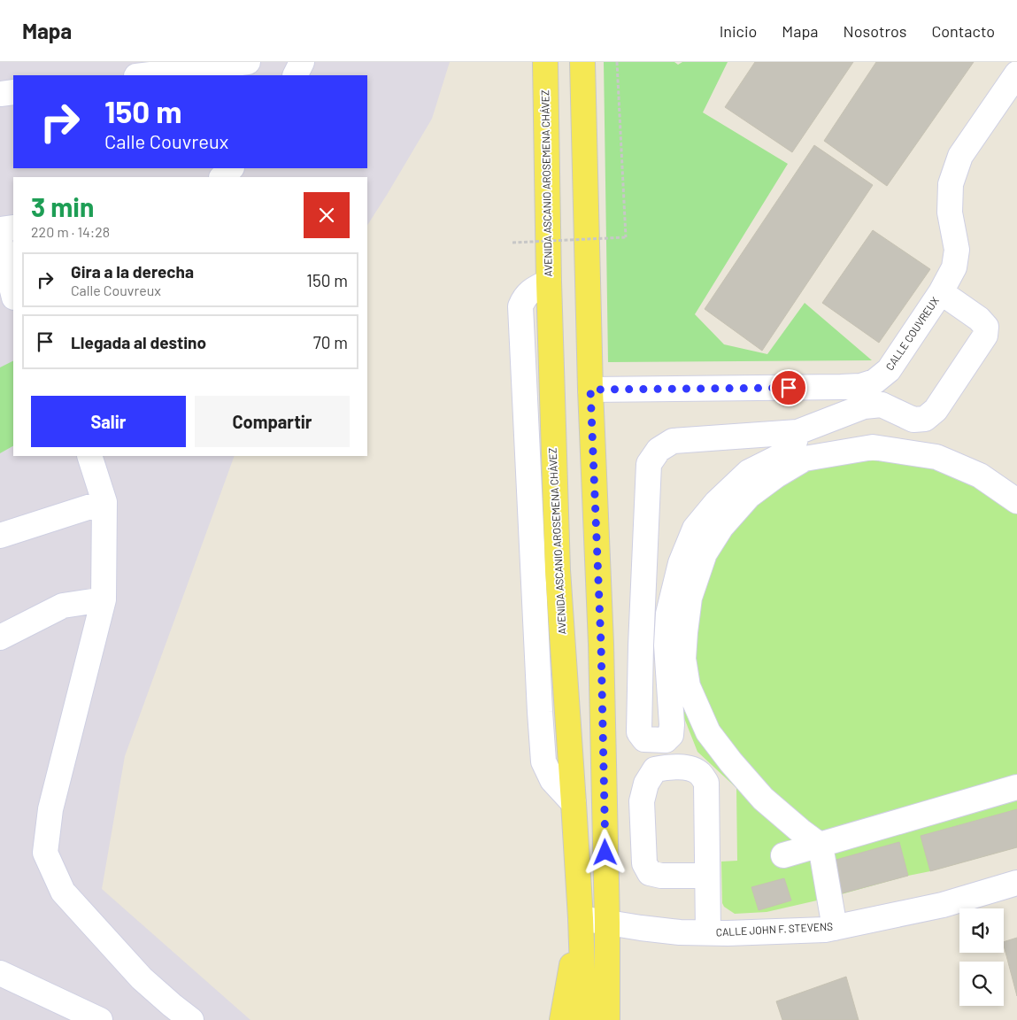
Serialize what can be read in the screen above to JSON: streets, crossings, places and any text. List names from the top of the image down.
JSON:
{
  "streets": {
    "main road": ["AVENIDA ASCANIO AROSEMENA CHÁVEZ"],
    "street": ["CALLE COUVREUX", "CALLE JOHN F. STEVENS"]
  },
  "crossings": [
    ["AVENIDA ASCANIO AROSEMENA CHÁVEZ", "CALLE JOHN F. STEVENS"]
  ],
  "page": {
    "header": "Mapa",
    "nav": [
      "Inicio",
      "Mapa",
      "Nosotros",
      "Contacto"
    ],
    "turn": ["150 m", "Calle Couvreux"],
    "heading": ["3 min", "220 m · 14:28"],
    "list": [
      {
        "name": "Gira a la derecha",
        "note": "Calle Couvreux",
        "value": "150 m"
      },
      {
        "name": "Llegada al destino",
        "value": "70 m"
      }
    ],
    "buttons": ["Salir", "Compartir"]
  }
}
